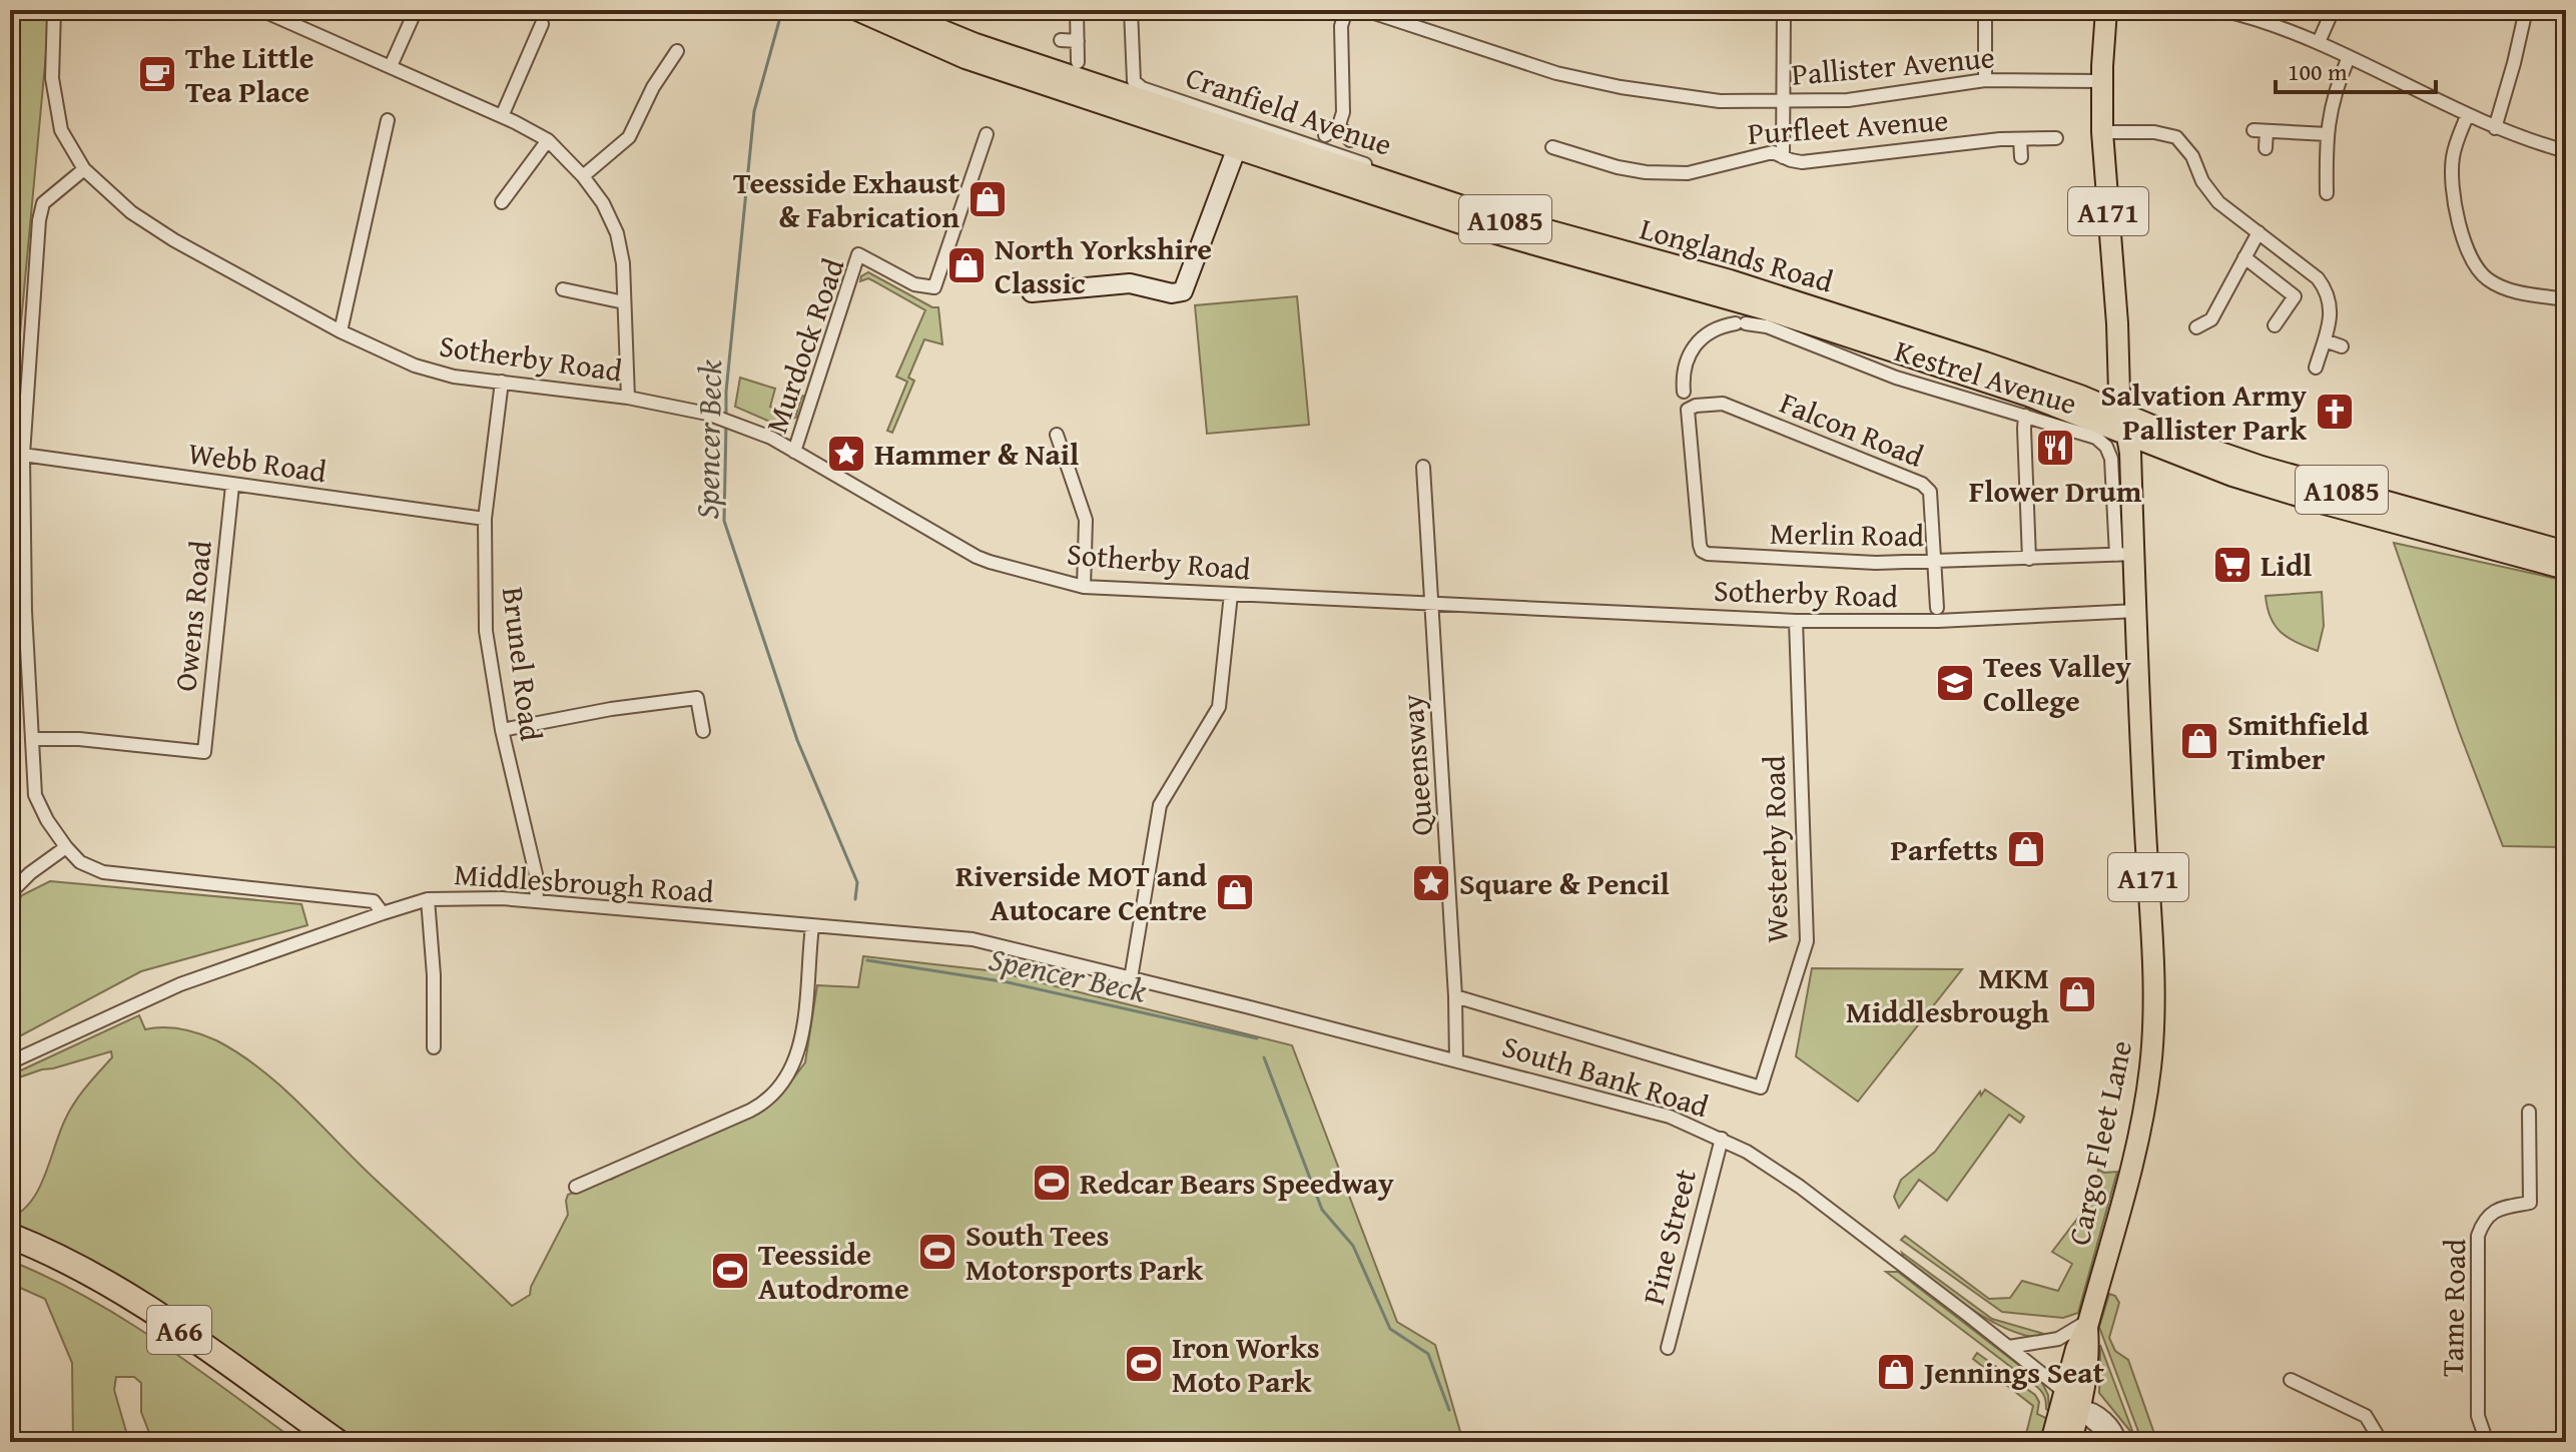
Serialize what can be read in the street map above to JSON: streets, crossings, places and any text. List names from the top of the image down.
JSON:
{
  "streets": {
    "highway": ["A66"],
    "main road": [
      "A171",
      "A1085",
      "Longlands Road",
      "Cargo Fleet Lane"
    ],
    "street": [
      "Pallister Avenue",
      "Cranfield Avenue",
      "Purfleet Avenue",
      "Murdock Road",
      "Sotherby Road",
      "Kestrel Avenue",
      "Falcon Road",
      "Webb Road",
      "Merlin Road",
      "Owens Road",
      "Brunel Road",
      "Queensway",
      "Westerby Road",
      "Middlesbrough Road",
      "South Bank Road",
      "Pine Street",
      "Tame Road"
    ]
  },
  "crossings": [
    ["Pallister Avenue", "Cargo Fleet Lane"],
    ["Longlands Road", "Cargo Fleet Lane"],
    ["Murdock Road", "Sotherby Road"],
    ["Sotherby Road", "Brunel Road"],
    ["Sotherby Road", "Queensway"],
    ["Sotherby Road", "Westerby Road"],
    ["Sotherby Road", "Cargo Fleet Lane"],
    ["Kestrel Avenue", "Merlin Road"],
    ["Kestrel Avenue", "Cargo Fleet Lane"],
    ["Falcon Road", "Merlin Road"],
    ["Webb Road", "Owens Road"],
    ["Webb Road", "Brunel Road"],
    ["Merlin Road", "Cargo Fleet Lane"],
    ["Brunel Road", "Middlesbrough Road"],
    ["Queensway", "Westerby Road"],
    ["Queensway", "South Bank Road"],
    ["Middlesbrough Road", "South Bank Road"],
    ["South Bank Road", "Cargo Fleet Lane"],
    ["South Bank Road", "Pine Street"]
  ],
  "water": ["Spencer Beck"],
  "places": {
    "cafe": ["The Little Tea Place"],
    "shop": [
      "Teesside Exhaust & Fabrication",
      "North Yorkshire Classic",
      "Smithfield Timber",
      "Parfetts",
      "Riverside MOT and Autocare Centre",
      "MKM Middlesbrough",
      "Jennings Seat"
    ],
    "church": ["Salvation Army Pallister Park"],
    "restaurant": ["Flower Drum"],
    "place": ["Hammer & Nail", "Square & Pencil"],
    "supermarket": ["Lidl"],
    "school or university": ["Tees Valley College"],
    "sports": [
      "Redcar Bears Speedway",
      "South Tees Motorsports Park",
      "Teesside Autodrome",
      "Iron Works Moto Park"
    ]
  },
  "scale_bar": "100 m"
}
